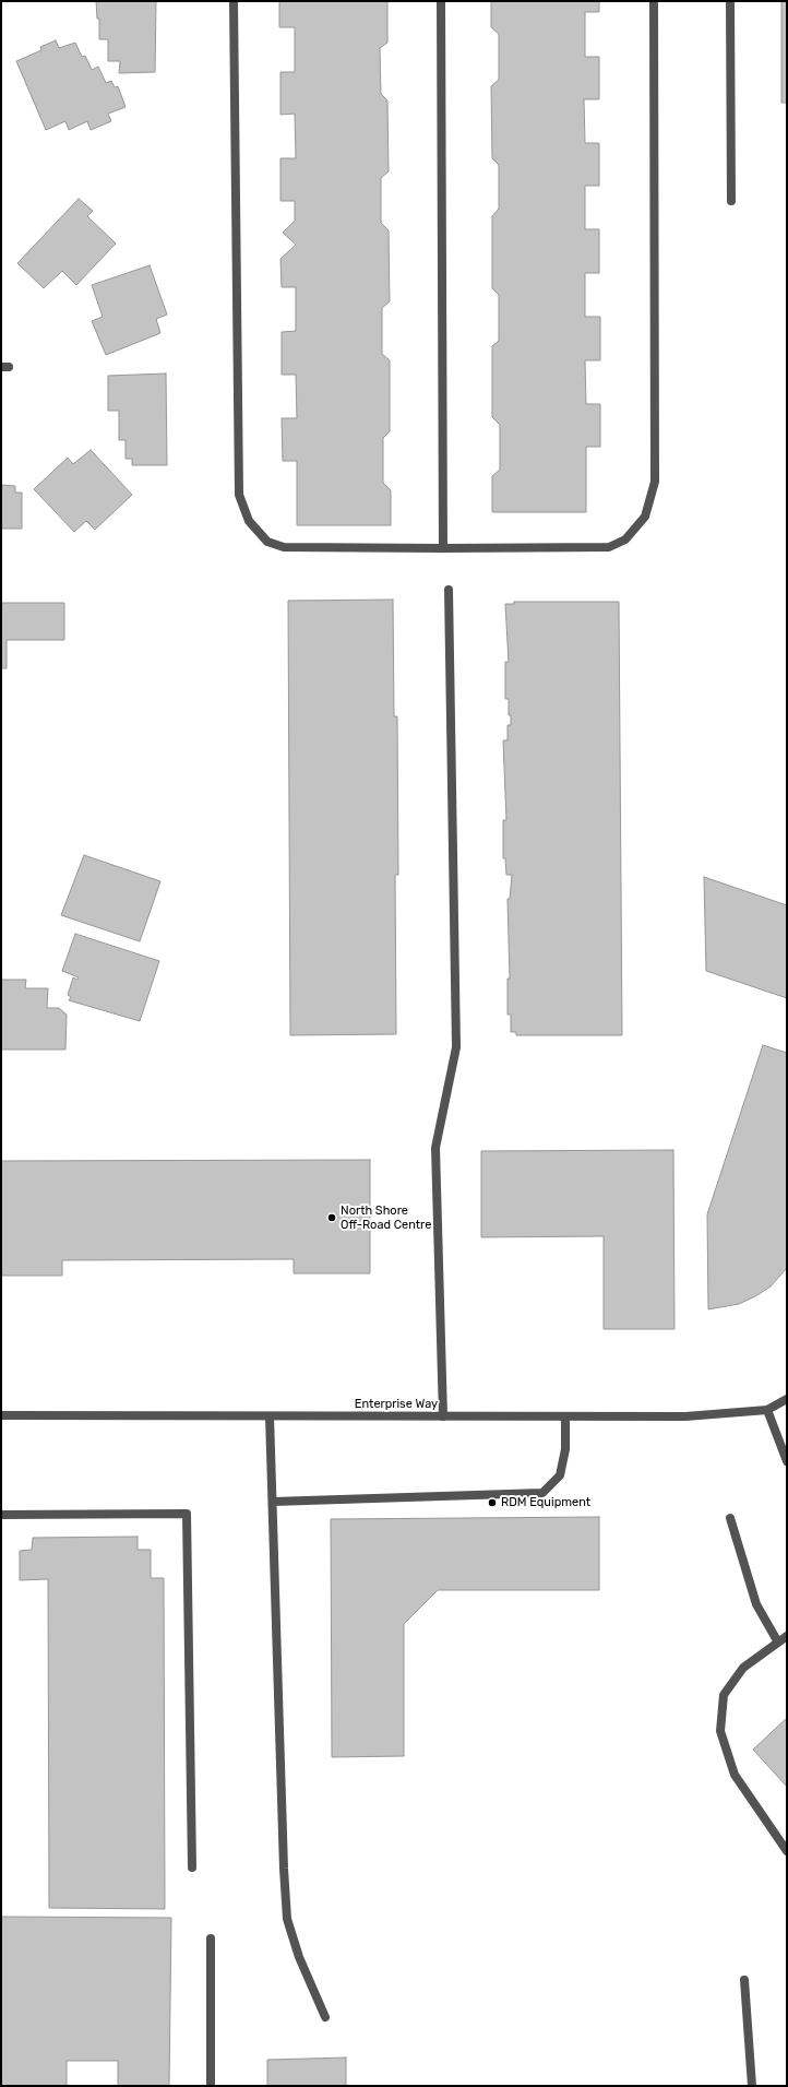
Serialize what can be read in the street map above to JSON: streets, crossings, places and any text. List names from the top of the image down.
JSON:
{
  "streets": {
    "street": ["Enterprise Way"]
  },
  "places": ["North Shore Off-Road Centre", "RDM Equipment"]
}
